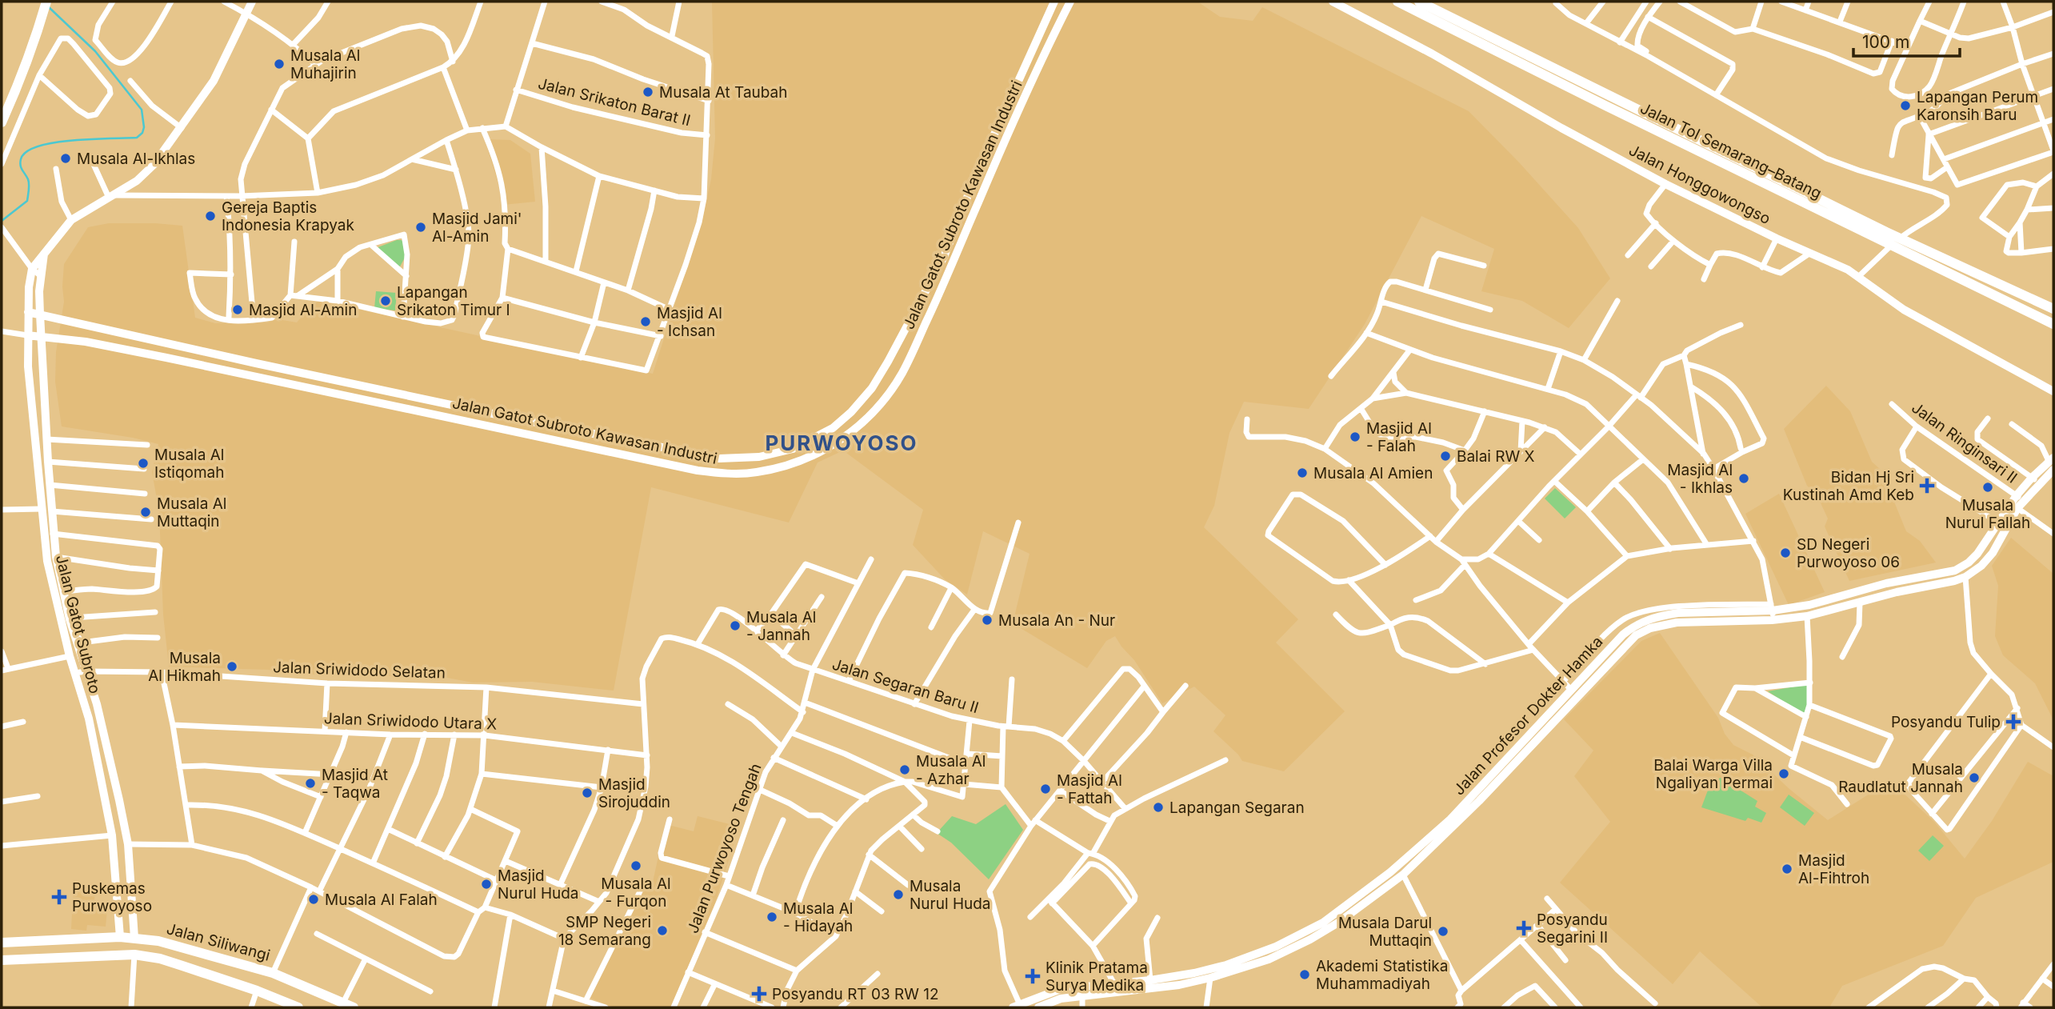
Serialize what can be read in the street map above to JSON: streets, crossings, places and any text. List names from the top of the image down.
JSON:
{
  "streets": {
    "highway": ["Jalan Tol Semarang–Batang", "Jalan Siliwangi"],
    "main road": ["Jalan Profesor Dokter Hamka"],
    "street": [
      "Jalan Srikaton Barat II",
      "Jalan Honggowongso",
      "Jalan Gatot Subroto Kawasan Industri",
      "Jalan Ringinsari II",
      "Jalan Gatot Subroto",
      "Jalan Sriwidodo Selatan",
      "Jalan Segaran Baru II",
      "Jalan Sriwidodo Utara X",
      "Jalan Purwoyoso Tengah"
    ]
  },
  "crossings": [
    ["Jalan Gatot Subroto Kawasan Industri", "Jalan Gatot Subroto"],
    ["Jalan Ringinsari II", "Jalan Profesor Dokter Hamka"],
    ["Jalan Gatot Subroto", "Jalan Sriwidodo Selatan"],
    ["Jalan Gatot Subroto", "Jalan Siliwangi"],
    ["Jalan Segaran Baru II", "Jalan Purwoyoso Tengah"]
  ],
  "districts": ["PURWOYOSO"],
  "places": {
    "other": [
      "Musala Al Muhajirin",
      "Musala At Taubah",
      "Lapangan Perum Karonsih Baru",
      "Musala Al-Ikhlas",
      "Gereja Baptis Indonesia Krapyak",
      "Masjid Jami' Al-Amin",
      "Lapangan Srikaton Timur I",
      "Masjid Al-Amin",
      "Masjid Al - Ichsan",
      "Masjid Al - Falah",
      "Balai RW X",
      "Musala Al Istiqomah",
      "Musala Al Amien",
      "Masjid Al - Ikhlas",
      "Musala Nurul Fallah",
      "Musala Al Muttaqin",
      "SD Negeri Purwoyoso 06",
      "Musala An - Nur",
      "Musala Al - Jannah",
      "Musala Al Hikmah",
      "Musala Al - Azhar",
      "Balai Warga Villa Ngaliyan Permai",
      "Musala Raudlatut Jannah",
      "Masjid At - Taqwa",
      "Masjid Al - Fattah",
      "Masjid Sirojuddin",
      "Lapangan Segaran",
      "Musala Al - Furqon",
      "Masjid Al-Fihtroh",
      "Masjid Nurul Huda",
      "Musala Nurul Huda",
      "Musala Al Falah",
      "Musala Al - Hidayah",
      "SMP Negeri 18 Semarang",
      "Musala Darul Muttaqin",
      "Akademi Statistika Muhammadiyah"
    ],
    "health": [
      "Bidan Hj Sri Kustinah Amd Keb",
      "Posyandu Tulip",
      "Puskemas Purwoyoso",
      "Posyandu Segarini II",
      "Klinik Pratama Surya Medika",
      "Posyandu RT 03 RW 12"
    ]
  },
  "scale_bar": "100 m"
}
